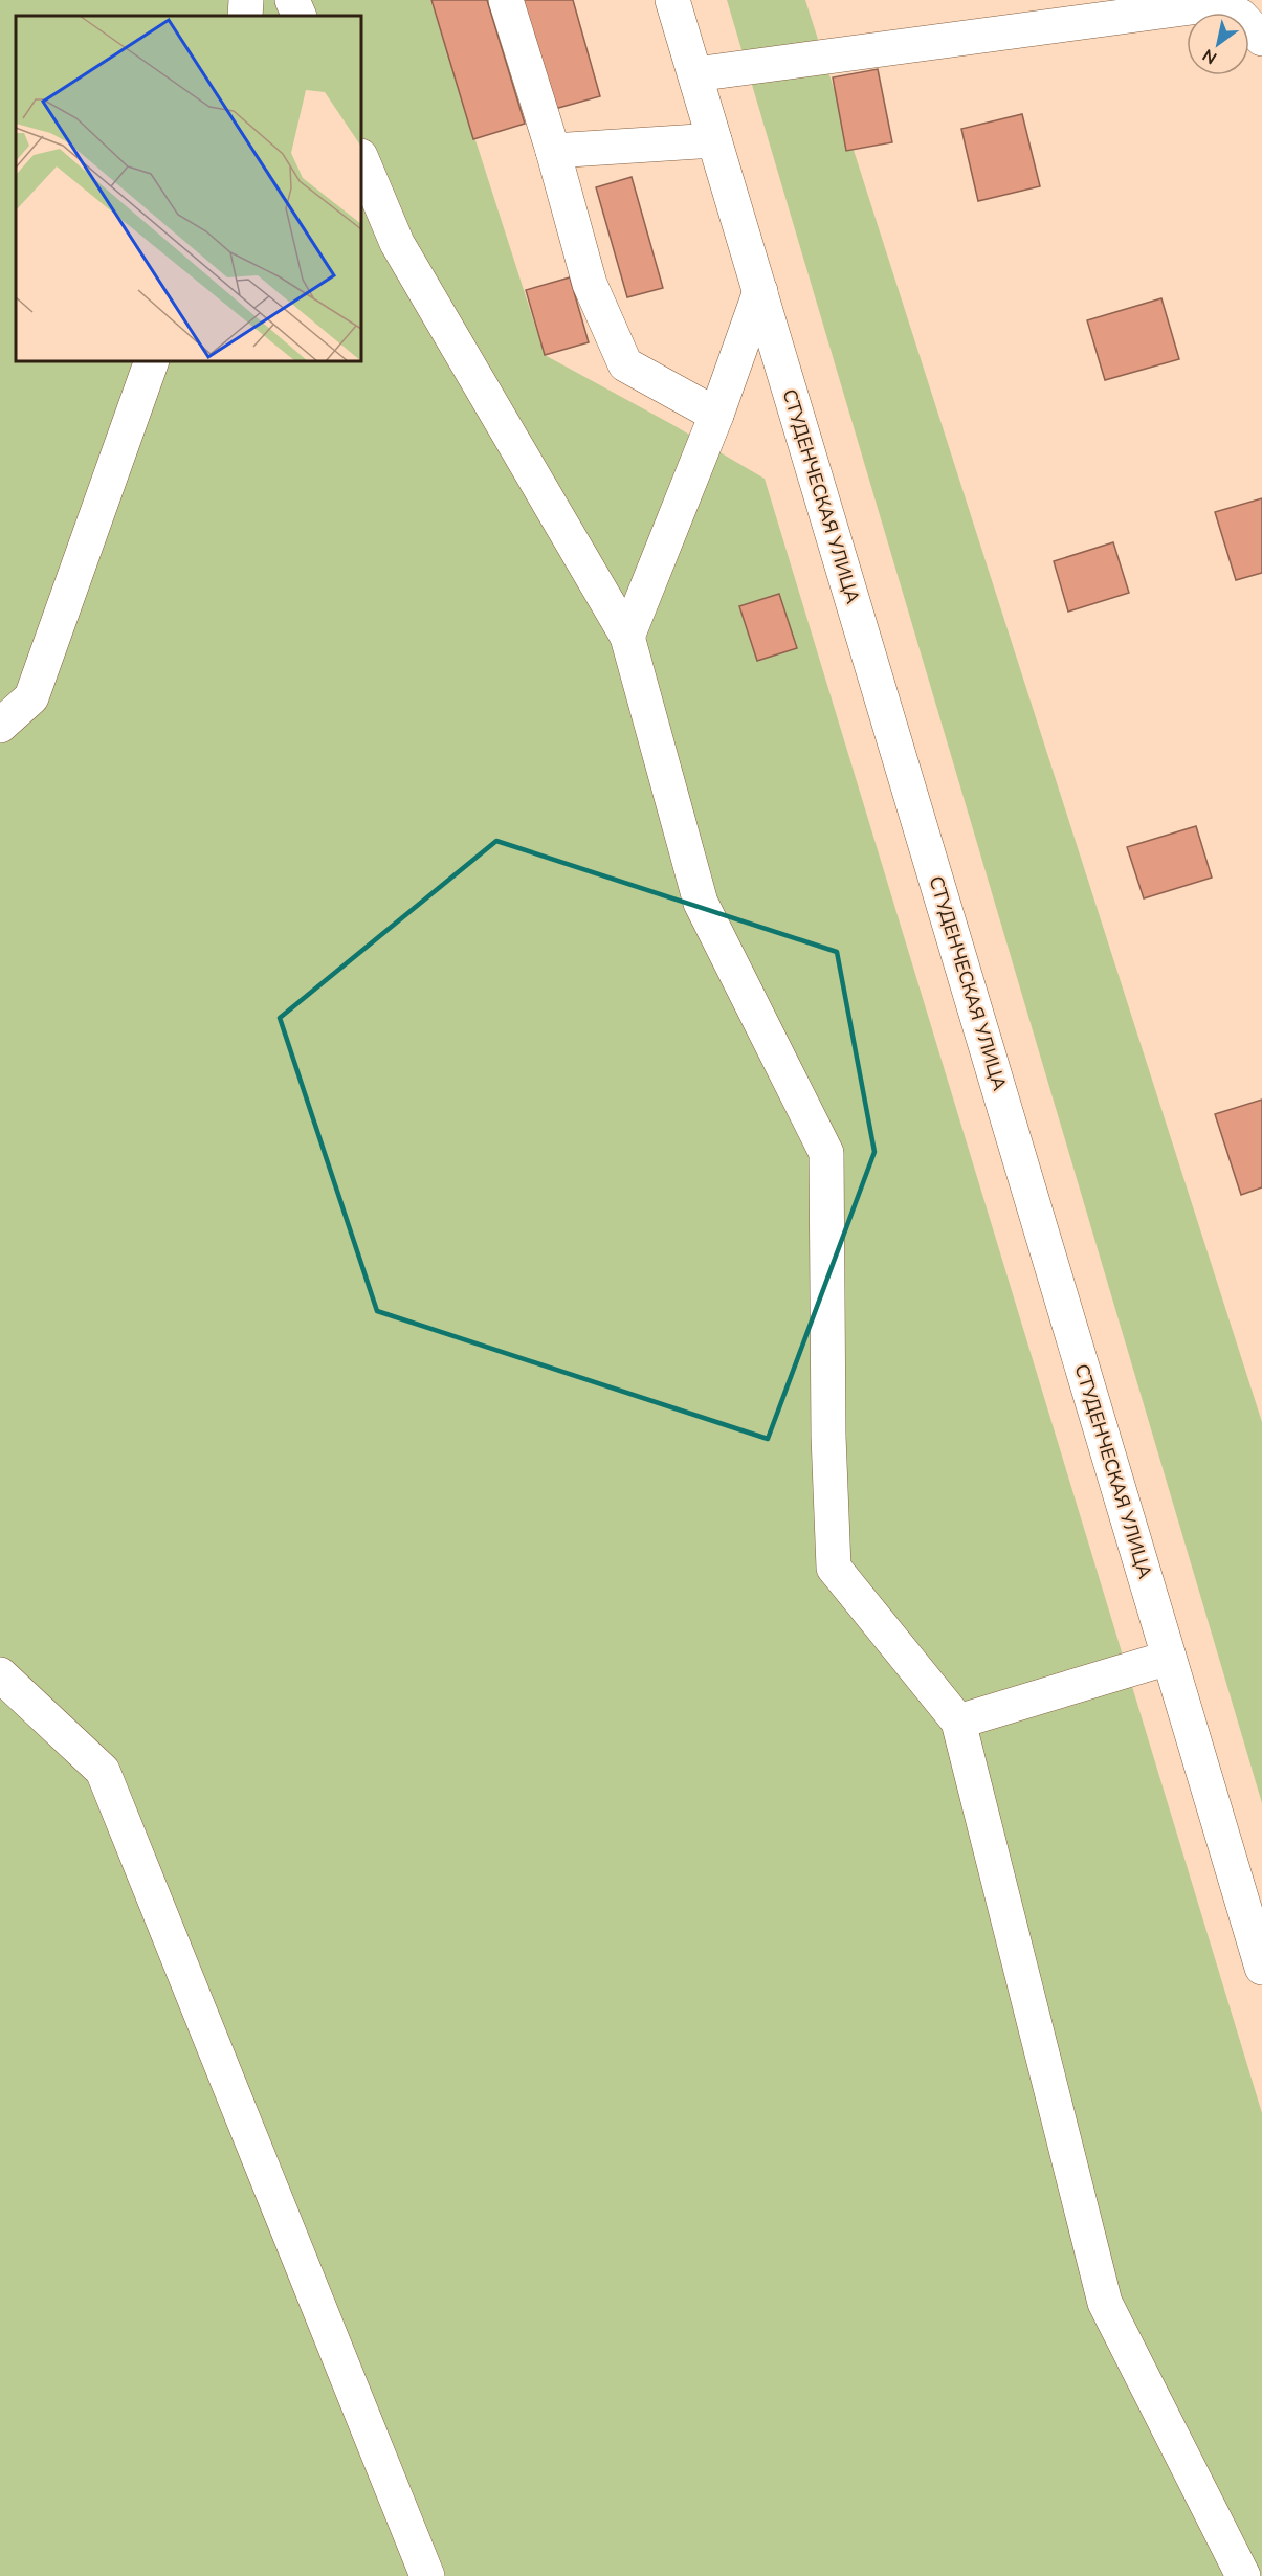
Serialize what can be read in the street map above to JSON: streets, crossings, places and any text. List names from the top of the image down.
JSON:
{
  "streets": {
    "main road": ["СТУДЕНЧЕСКАЯ УЛИЦА"]
  },
  "north": "bottom left"
}
